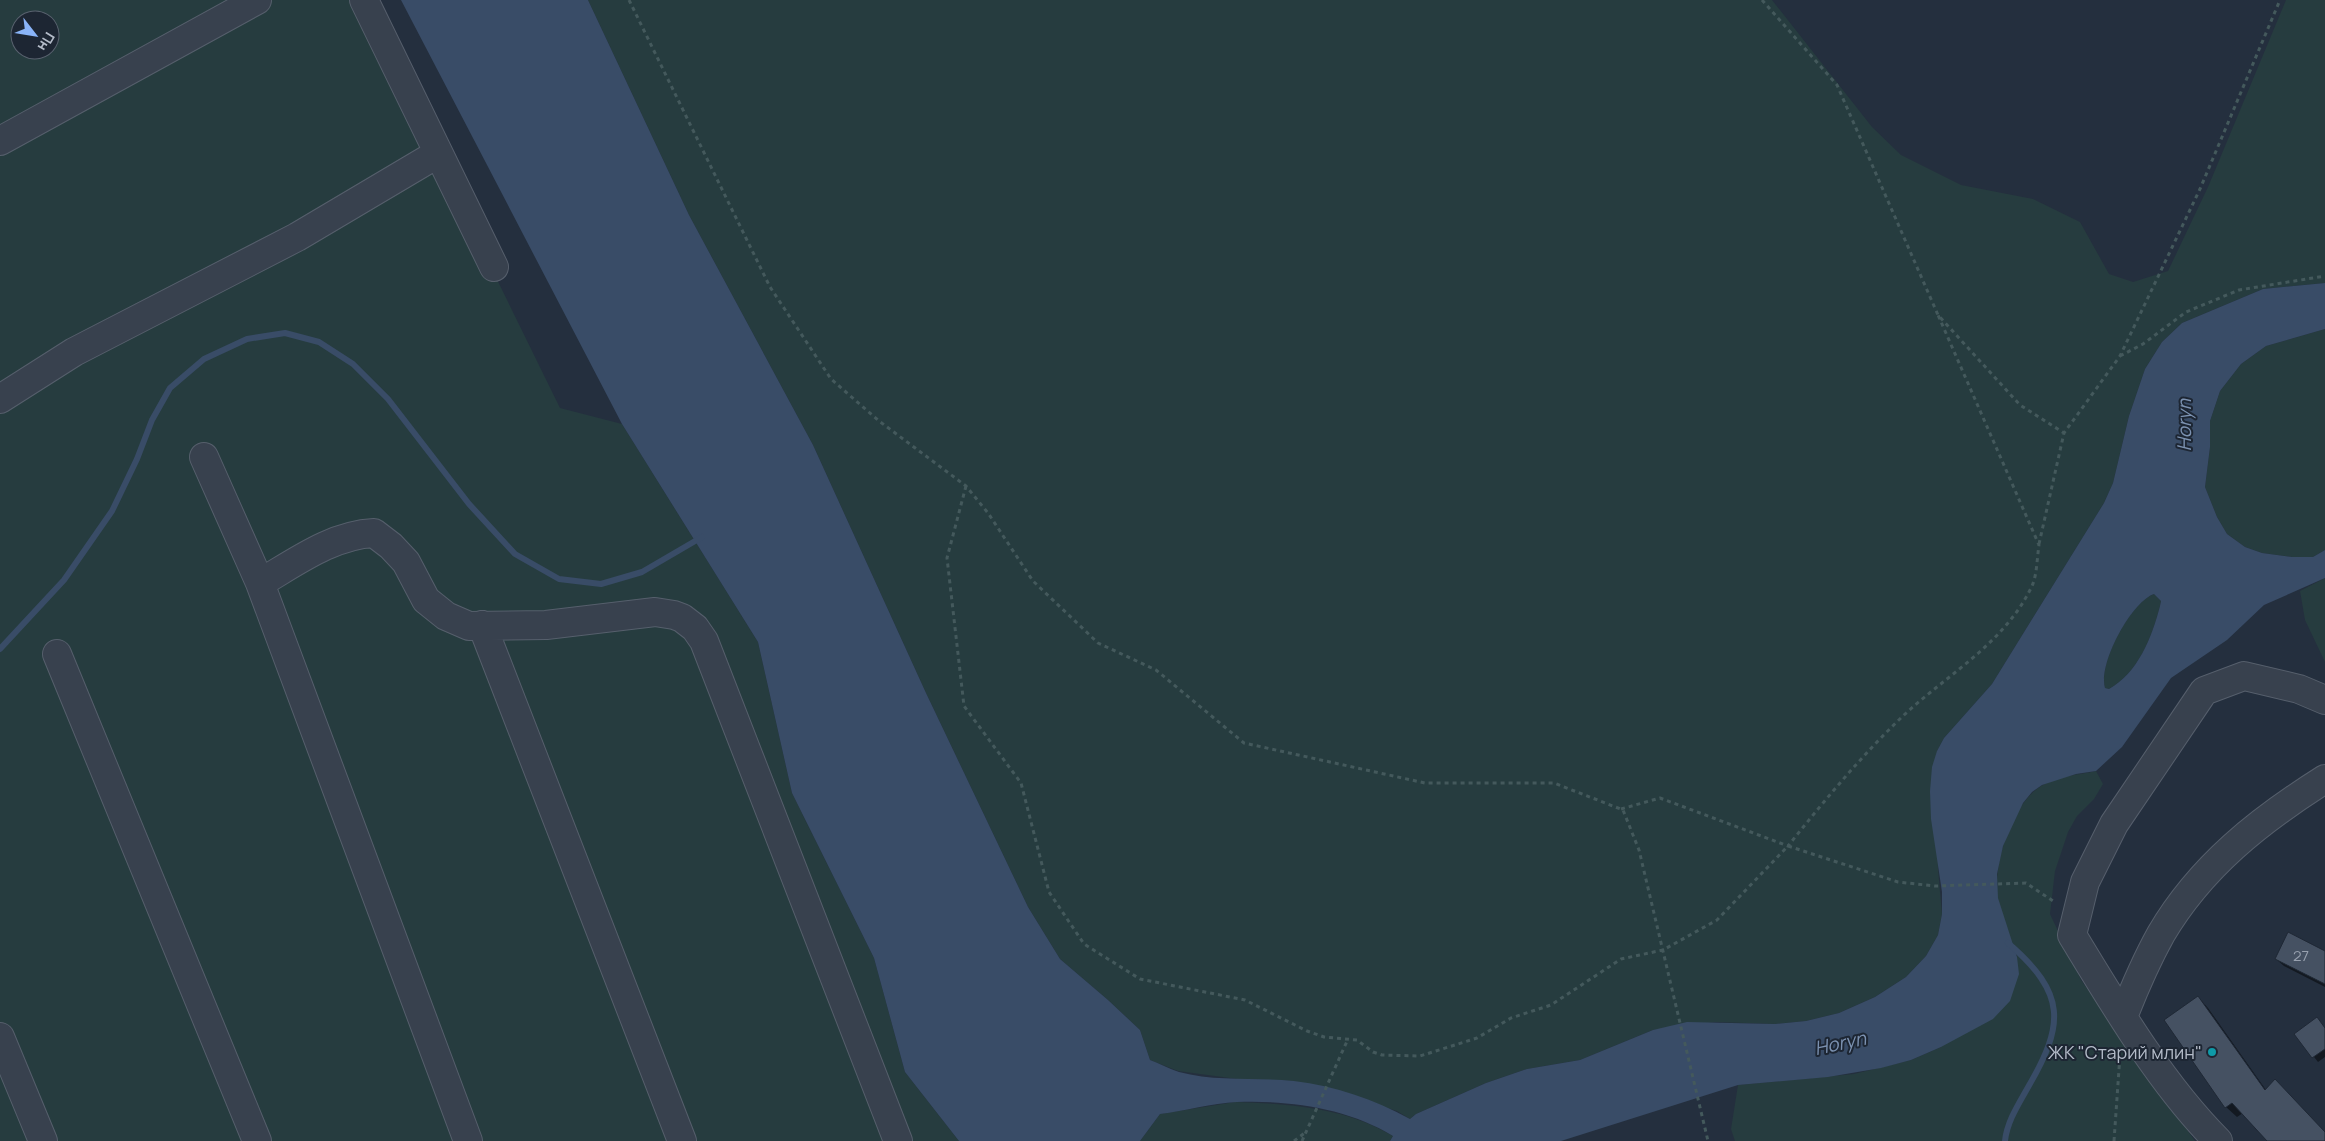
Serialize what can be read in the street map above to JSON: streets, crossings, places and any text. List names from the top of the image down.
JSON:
{
  "water": ["Horyn"],
  "places": ["ЖК \"Старий млин\""],
  "house_numbers": ["27"],
  "north": "bottom right"
}
